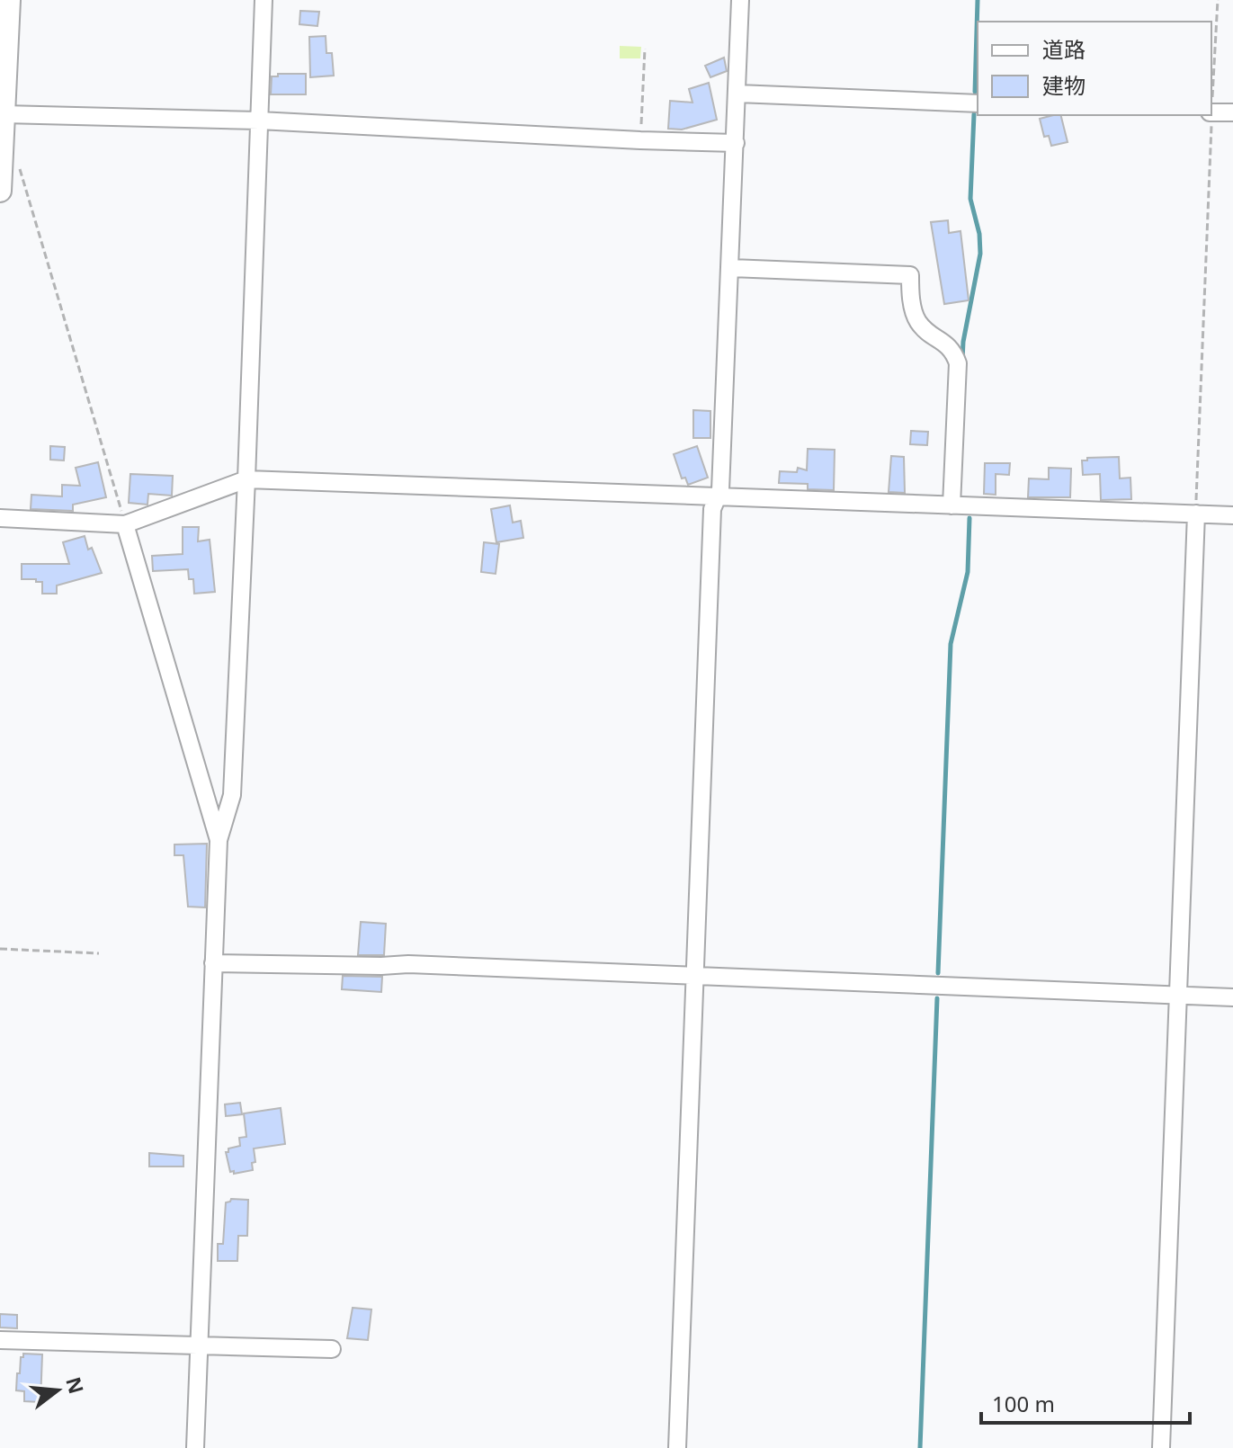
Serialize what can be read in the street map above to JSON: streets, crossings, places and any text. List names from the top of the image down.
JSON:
{
  "legend": ["道路", "建物"],
  "scale_bar": "100 m",
  "north": "right"
}
